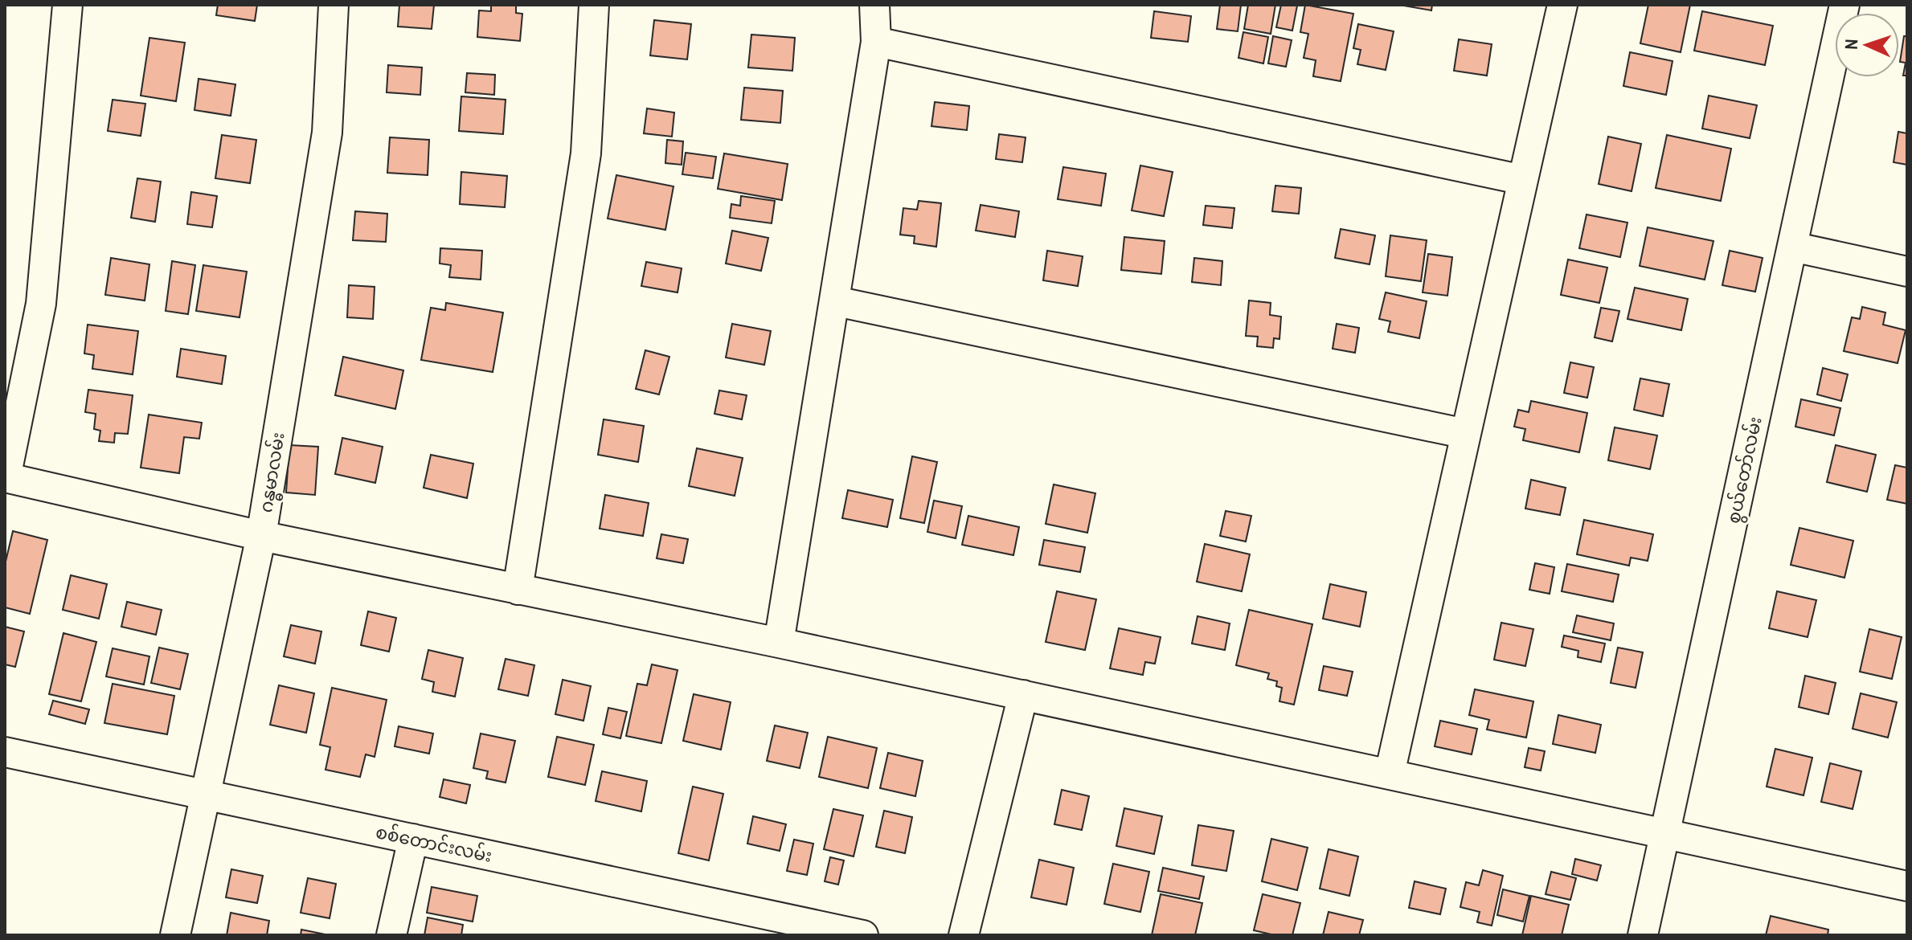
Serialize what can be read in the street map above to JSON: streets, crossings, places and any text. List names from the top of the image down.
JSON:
{
  "streets": {
    "street": ["စွယ်တော်လမ်း", "ဂန္ဓမာလမ်း", "စစ်တောင်းလမ်း"]
  },
  "crossings": [
    ["ဂန္ဓမာလမ်း", "စစ်တောင်းလမ်း"]
  ],
  "north": "left"
}
